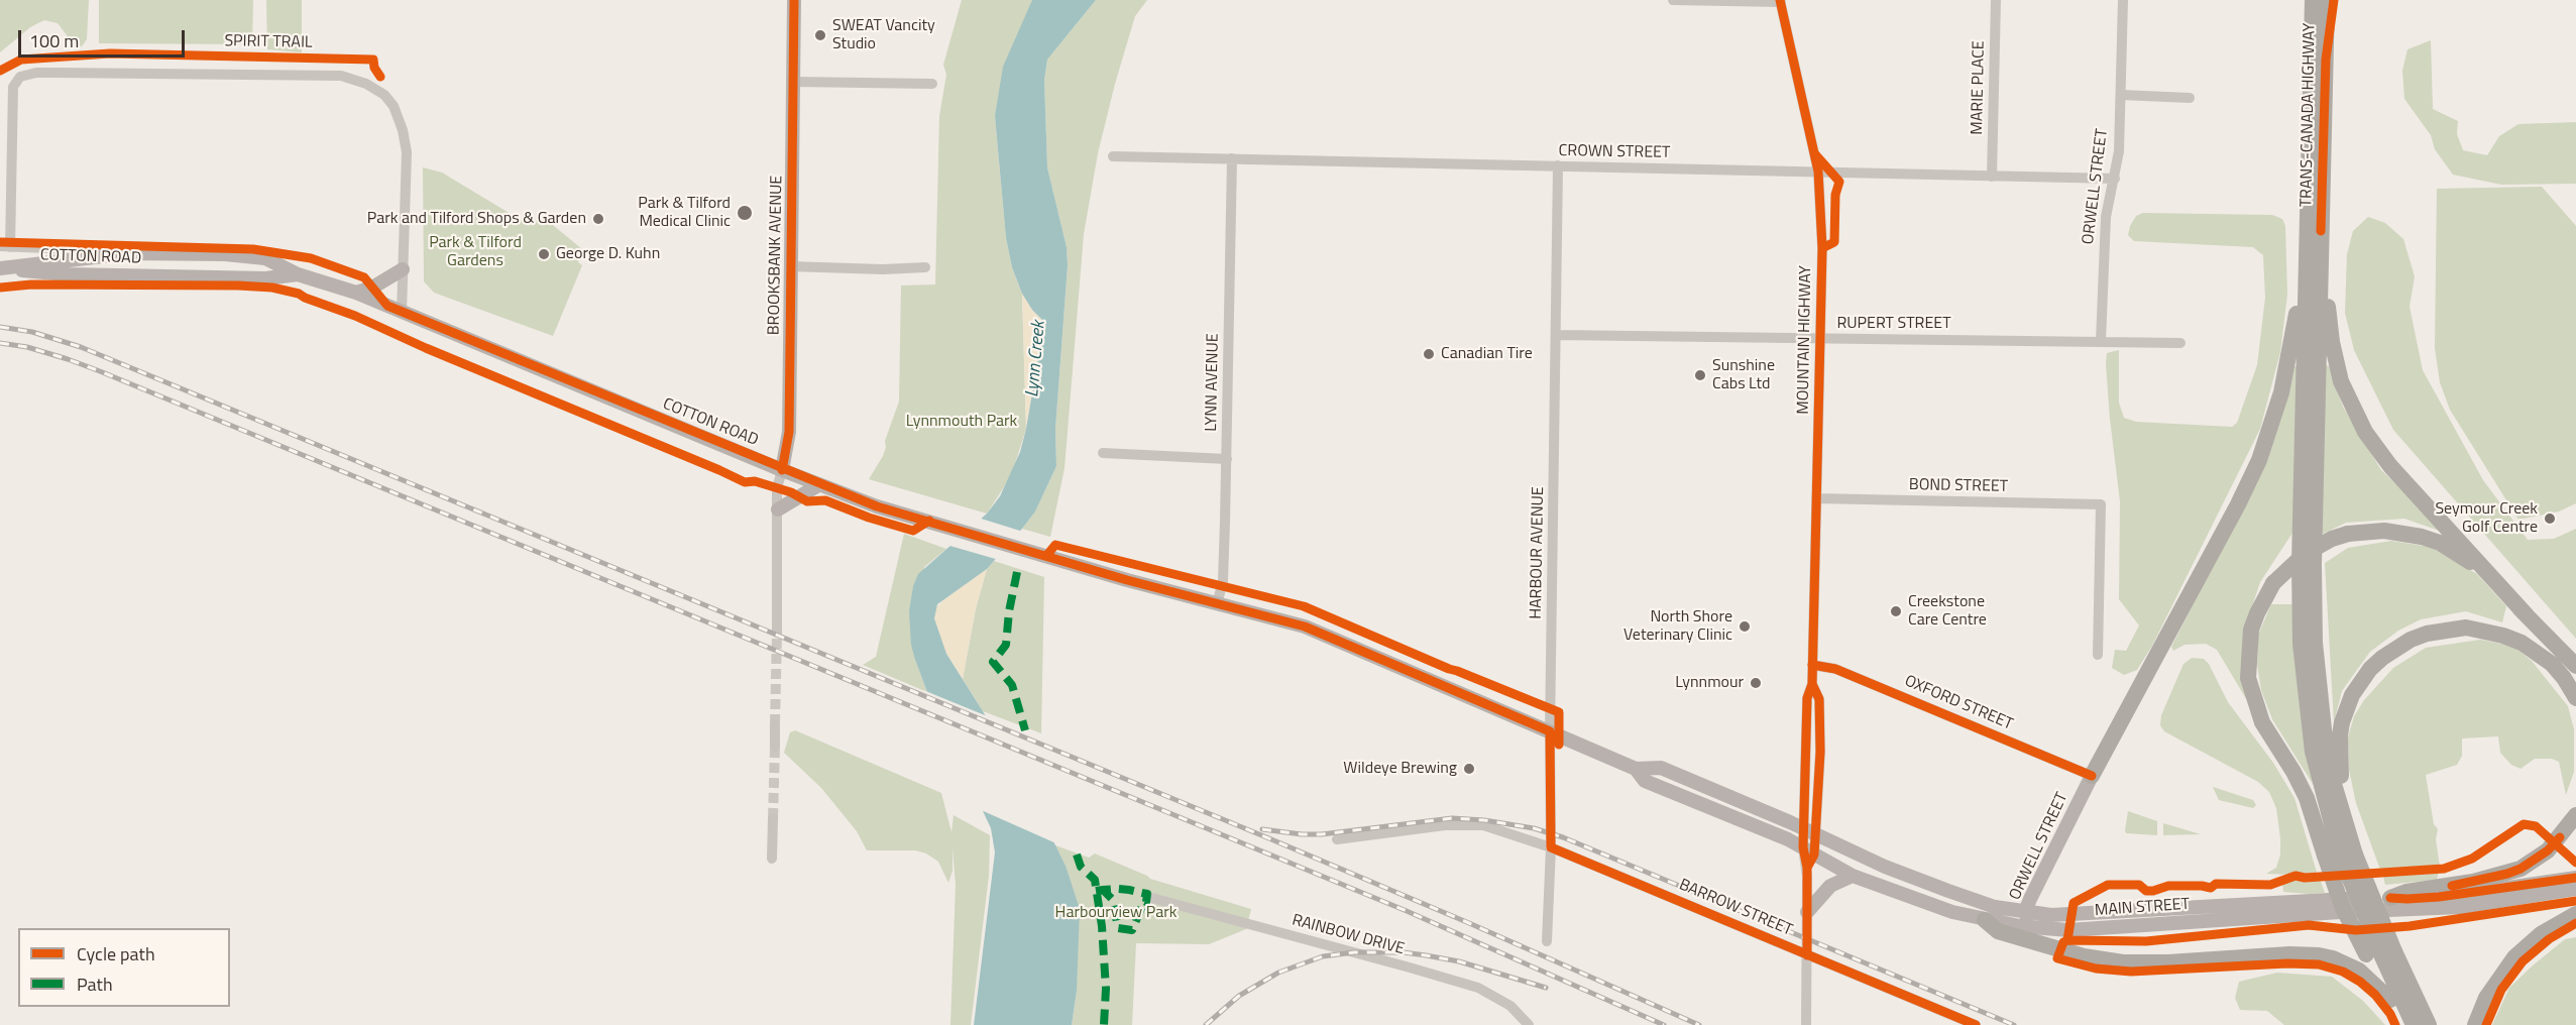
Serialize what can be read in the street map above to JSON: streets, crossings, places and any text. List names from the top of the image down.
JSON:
{
  "streets": {
    "highway": ["TRANS-CANADA HIGHWAY"],
    "main road": [
      "ORWELL STREET",
      "BROOKSBANK AVENUE",
      "COTTON ROAD",
      "MAIN STREET"
    ],
    "street": [
      "MARIE PLACE",
      "CROWN STREET",
      "RUPERT STREET",
      "MOUNTAIN HIGHWAY",
      "LYNN AVENUE",
      "BOND STREET",
      "HARBOUR AVENUE",
      "OXFORD STREET",
      "BARROW STREET",
      "RAINBOW DRIVE"
    ],
    "cycle path": ["SPIRIT TRAIL"]
  },
  "crossings": [
    ["MARIE PLACE", "CROWN STREET"],
    ["CROWN STREET", "ORWELL STREET"],
    ["CROWN STREET", "MOUNTAIN HIGHWAY"],
    ["CROWN STREET", "LYNN AVENUE"],
    ["CROWN STREET", "HARBOUR AVENUE"],
    ["ORWELL STREET", "RUPERT STREET"],
    ["ORWELL STREET", "OXFORD STREET"],
    ["ORWELL STREET", "MAIN STREET"],
    ["BROOKSBANK AVENUE", "COTTON ROAD"],
    ["COTTON ROAD", "MAIN STREET"],
    ["RUPERT STREET", "MOUNTAIN HIGHWAY"],
    ["RUPERT STREET", "HARBOUR AVENUE"],
    ["MOUNTAIN HIGHWAY", "BOND STREET"],
    ["MOUNTAIN HIGHWAY", "OXFORD STREET"],
    ["MOUNTAIN HIGHWAY", "BARROW STREET"],
    ["MOUNTAIN HIGHWAY", "MAIN STREET"],
    ["LYNN AVENUE", "MAIN STREET"],
    ["HARBOUR AVENUE", "BARROW STREET"],
    ["HARBOUR AVENUE", "MAIN STREET"]
  ],
  "water": ["Lynn Creek"],
  "parks": ["Park & Tilford Gardens", "Lynnmouth Park", "Harbourview Park"],
  "places": [
    "SWEAT Vancity Studio",
    "Park & Tilford Medical Clinic",
    "Park and Tilford Shops & Garden",
    "George D. Kuhn",
    "Canadian Tire",
    "Sunshine Cabs Ltd",
    "Seymour Creek Golf Centre",
    "Creekstone Care Centre",
    "North Shore Veterinary Clinic",
    "Lynnmour",
    "Wildeye Brewing"
  ],
  "legend": ["Cycle path", "Path"],
  "scale_bar": "100 m"
}
